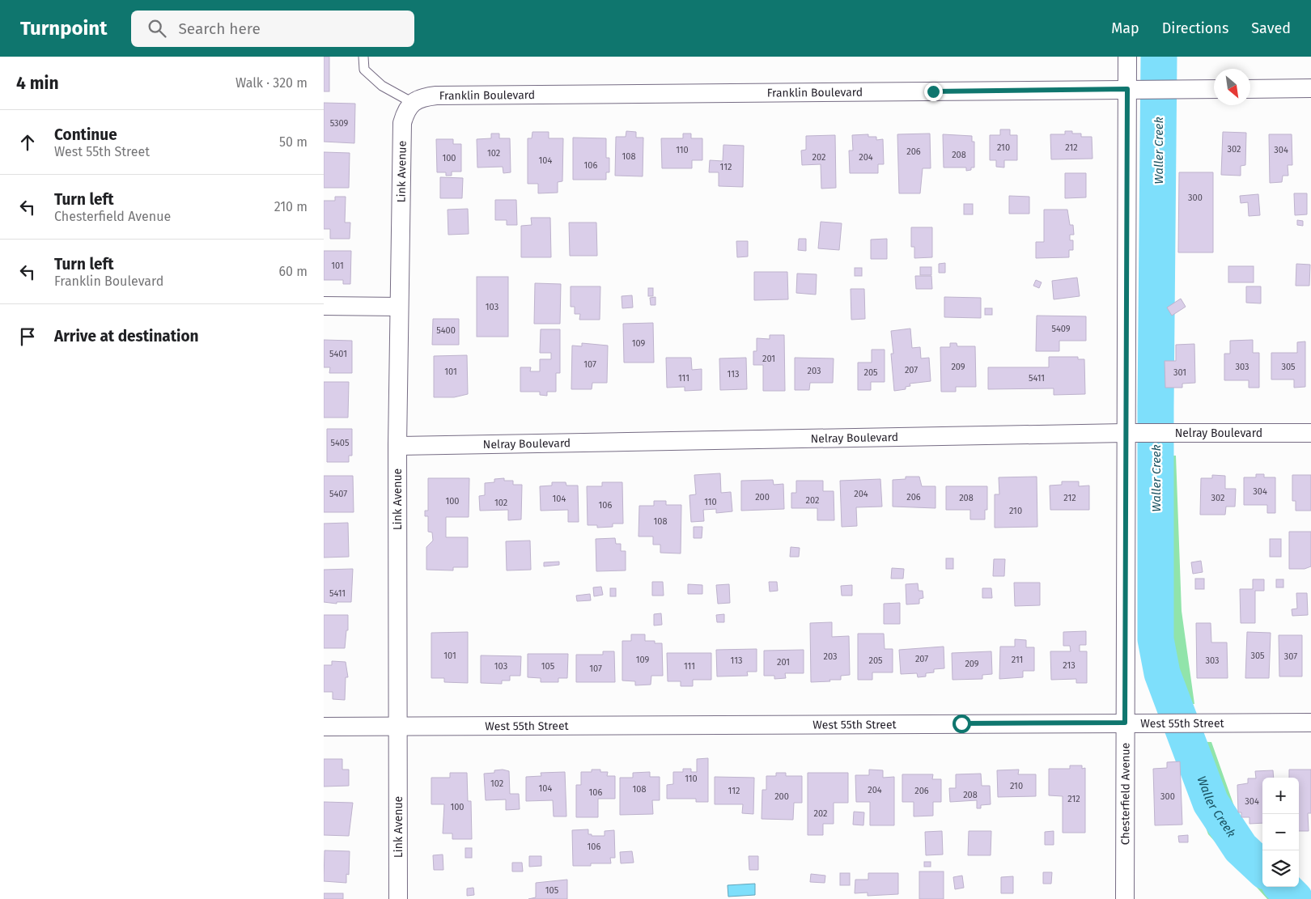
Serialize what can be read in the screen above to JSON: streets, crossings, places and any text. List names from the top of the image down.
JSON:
{
  "streets": {
    "street": [
      "Franklin Boulevard",
      "Link Avenue",
      "Nelray Boulevard",
      "West 55th Street",
      "Chesterfield Avenue"
    ]
  },
  "crossings": [
    ["Franklin Boulevard", "Link Avenue"],
    ["Franklin Boulevard", "Chesterfield Avenue"],
    ["Link Avenue", "Nelray Boulevard"],
    ["Link Avenue", "West 55th Street"],
    ["Nelray Boulevard", "Chesterfield Avenue"],
    ["West 55th Street", "Chesterfield Avenue"]
  ],
  "water": ["Waller Creek"],
  "house_numbers": [
    "5309",
    "210",
    "212",
    "302",
    "110",
    "304",
    "206",
    "102",
    "208",
    "108",
    "202",
    "204",
    "100",
    "104",
    "106",
    "112",
    "300",
    "101",
    "103",
    "5409",
    "5400",
    "109",
    "5401",
    "201",
    "107",
    "209",
    "303",
    "305",
    "207",
    "203",
    "101",
    "205",
    "301",
    "113",
    "111",
    "5411",
    "5405",
    "304",
    "5407",
    "204",
    "200",
    "206",
    "208",
    "212",
    "302",
    "104",
    "202",
    "100",
    "110",
    "102",
    "106",
    "210",
    "108",
    "5411",
    "101",
    "305",
    "203",
    "307",
    "207",
    "109",
    "211",
    "113",
    "205",
    "303",
    "201",
    "209",
    "213",
    "103",
    "105",
    "111",
    "107",
    "110",
    "102",
    "210",
    "104",
    "108",
    "204",
    "112",
    "206",
    "106",
    "208",
    "200",
    "300",
    "212",
    "304",
    "100",
    "202",
    "106",
    "105"
  ],
  "north": "bottom right",
  "page": {
    "header": "Turnpoint",
    "search": "Search here",
    "nav": ["Map", "Directions", "Saved"],
    "heading": ["4 min", "Walk · 320 m"],
    "list": [
      ["Continue", "West 55th Street", "50 m"],
      ["Turn left", "Chesterfield Avenue", "210 m"],
      ["Turn left", "Franklin Boulevard", "60 m"],
      "Arrive at destination"
    ],
    "map_buttons": ["+", "−"]
  }
}
